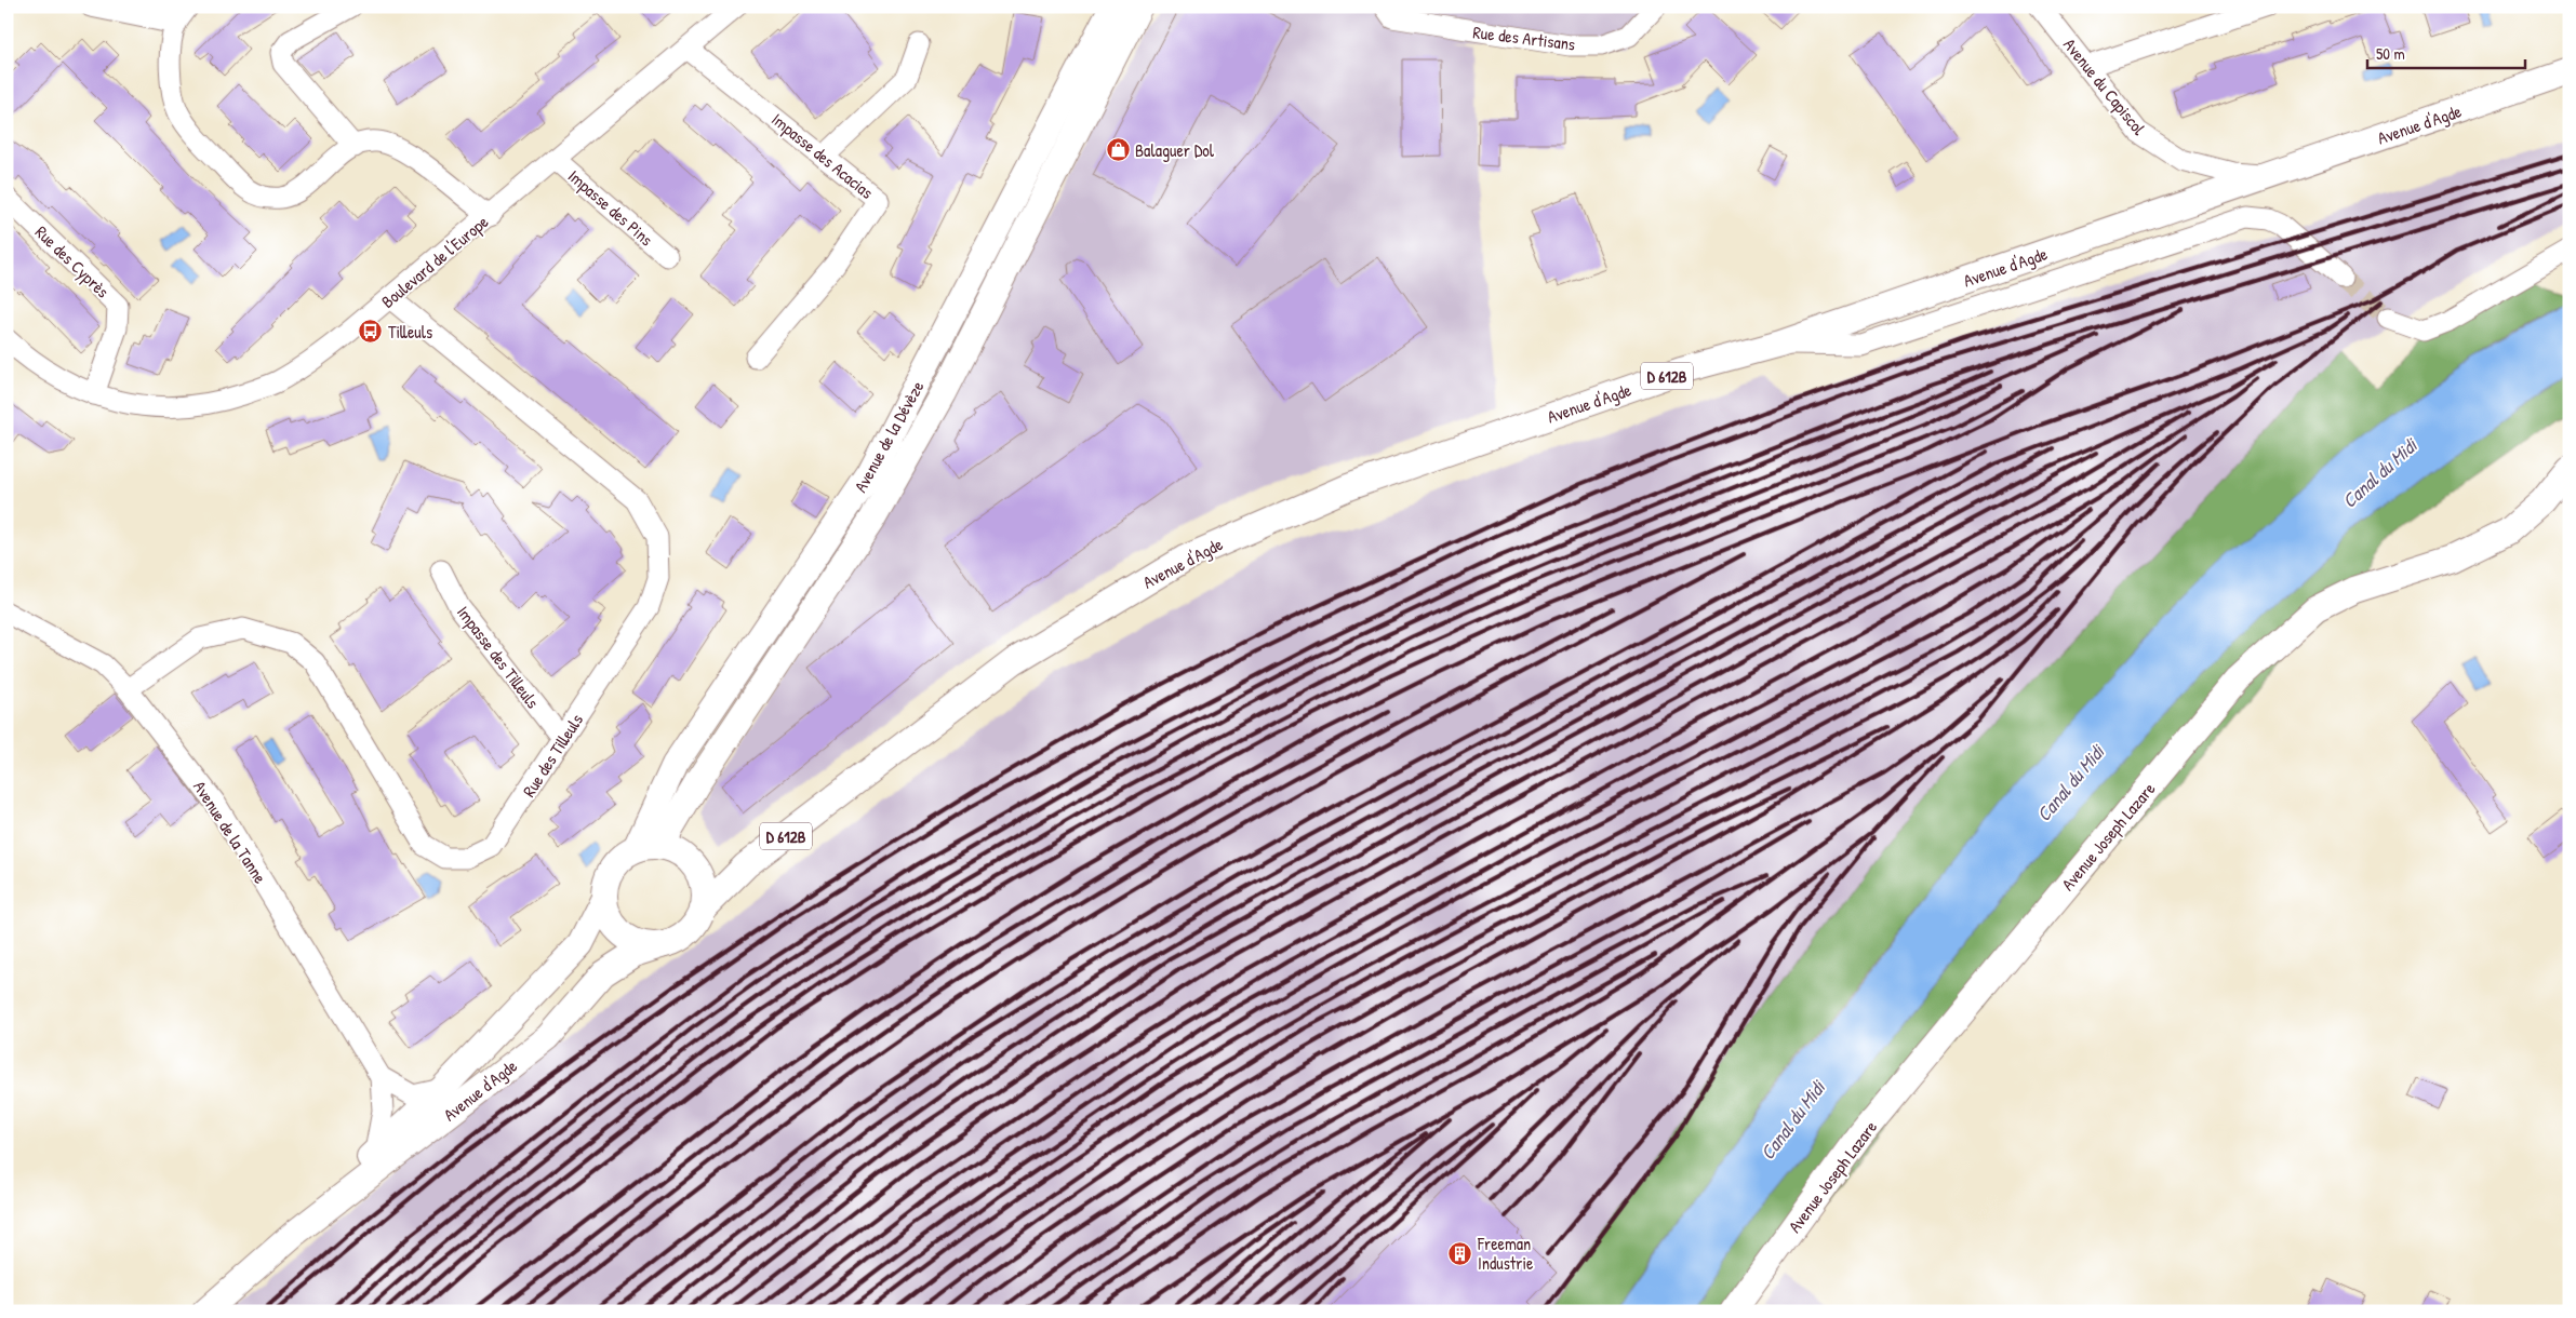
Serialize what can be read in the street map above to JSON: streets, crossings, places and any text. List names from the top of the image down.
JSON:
{
  "streets": {
    "main road": [
      "Avenue d'Agde",
      "D 612B",
      "Avenue de la Dévèze",
      "Avenue Joseph Lazare"
    ],
    "street": [
      "Rue des Artisans",
      "Avenue du Capiscol",
      "Impasse des Acacias",
      "Impasse des Pins",
      "Rue des Cyprès",
      "Boulevard de l'Europe",
      "Impasse des Tilleuls",
      "Rue des Tilleuls",
      "Avenue de la Tanne"
    ]
  },
  "crossings": [
    ["Avenue du Capiscol", "Avenue d'Agde"],
    ["Avenue d'Agde", "D 612B"],
    ["Avenue d'Agde", "Avenue de la Dévèze"],
    ["Avenue d'Agde", "Avenue de la Tanne"],
    ["Impasse des Acacias", "Boulevard de l'Europe"],
    ["Impasse des Pins", "Boulevard de l'Europe"],
    ["Rue des Cyprès", "Boulevard de l'Europe"],
    ["Boulevard de l'Europe", "Rue des Tilleuls"],
    ["D 612B", "Avenue de la Dévèze"],
    ["Impasse des Tilleuls", "Rue des Tilleuls"],
    ["Rue des Tilleuls", "Avenue de la Tanne"]
  ],
  "water": ["Canal du Midi"],
  "places": {
    "shop": ["Balaguer Dol"],
    "bus stop": ["Tilleuls"],
    "building": ["Freeman Industrie"]
  },
  "scale_bar": "50 m"
}
